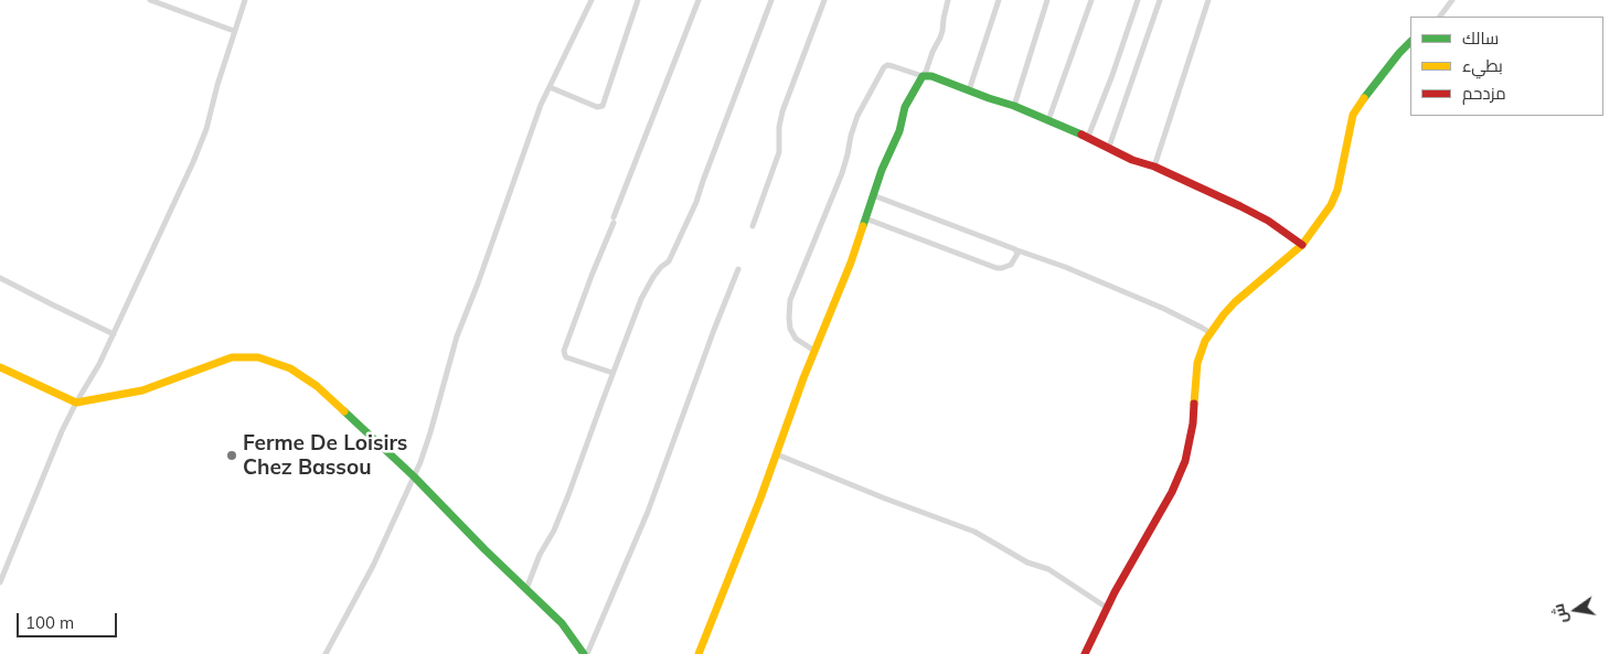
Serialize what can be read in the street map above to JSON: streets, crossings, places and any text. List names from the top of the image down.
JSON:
{
  "places": ["Ferme De Loisirs Chez Bassou"],
  "legend": ["سالك", "بطيء", "مزدحم"],
  "scale_bar": "100 m",
  "north": "left"
}
